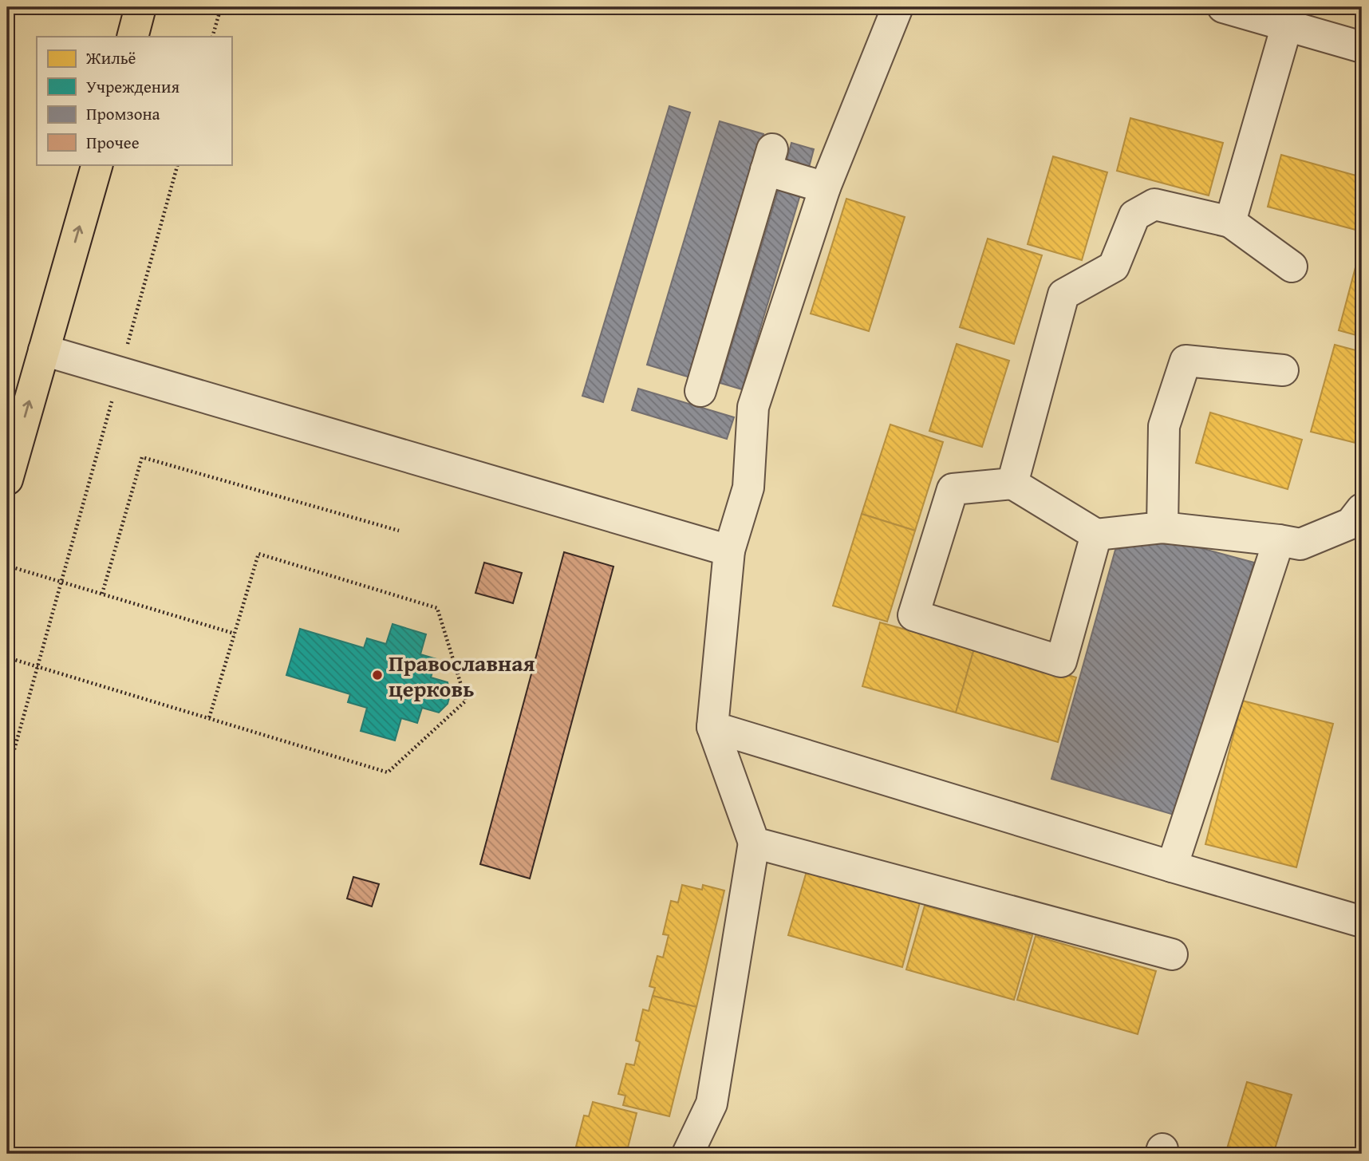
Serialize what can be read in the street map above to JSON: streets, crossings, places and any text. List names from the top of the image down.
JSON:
{
  "places": ["Православная церковь"],
  "legend": [
    "Жильё",
    "Учреждения",
    "Промзона",
    "Прочее"
  ]
}
